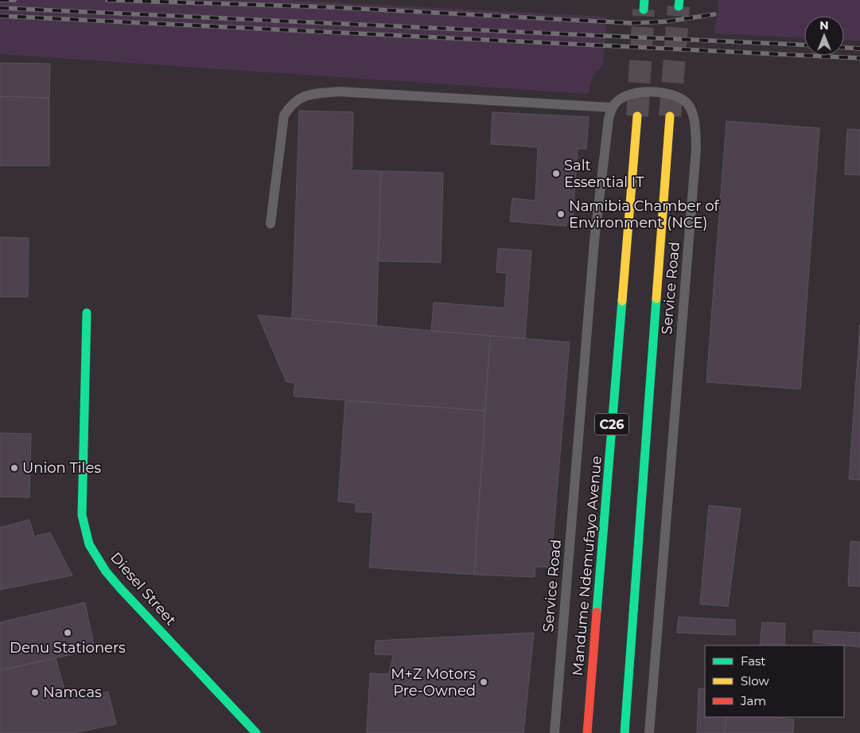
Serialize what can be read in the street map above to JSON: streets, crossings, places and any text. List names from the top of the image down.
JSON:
{
  "streets": {
    "main road": ["C26", "Mandume Ndemufayo Avenue", "Diesel Street"],
    "lane": ["Service Road"]
  },
  "places": [
    "Salt Essential IT",
    "Namibia Chamber of Environment (NCE)",
    "Union Tiles",
    "Denu Stationers",
    "M+Z Motors Pre-Owned",
    "Namcas"
  ],
  "legend": ["Fast", "Slow", "Jam"],
  "north": "top"
}
